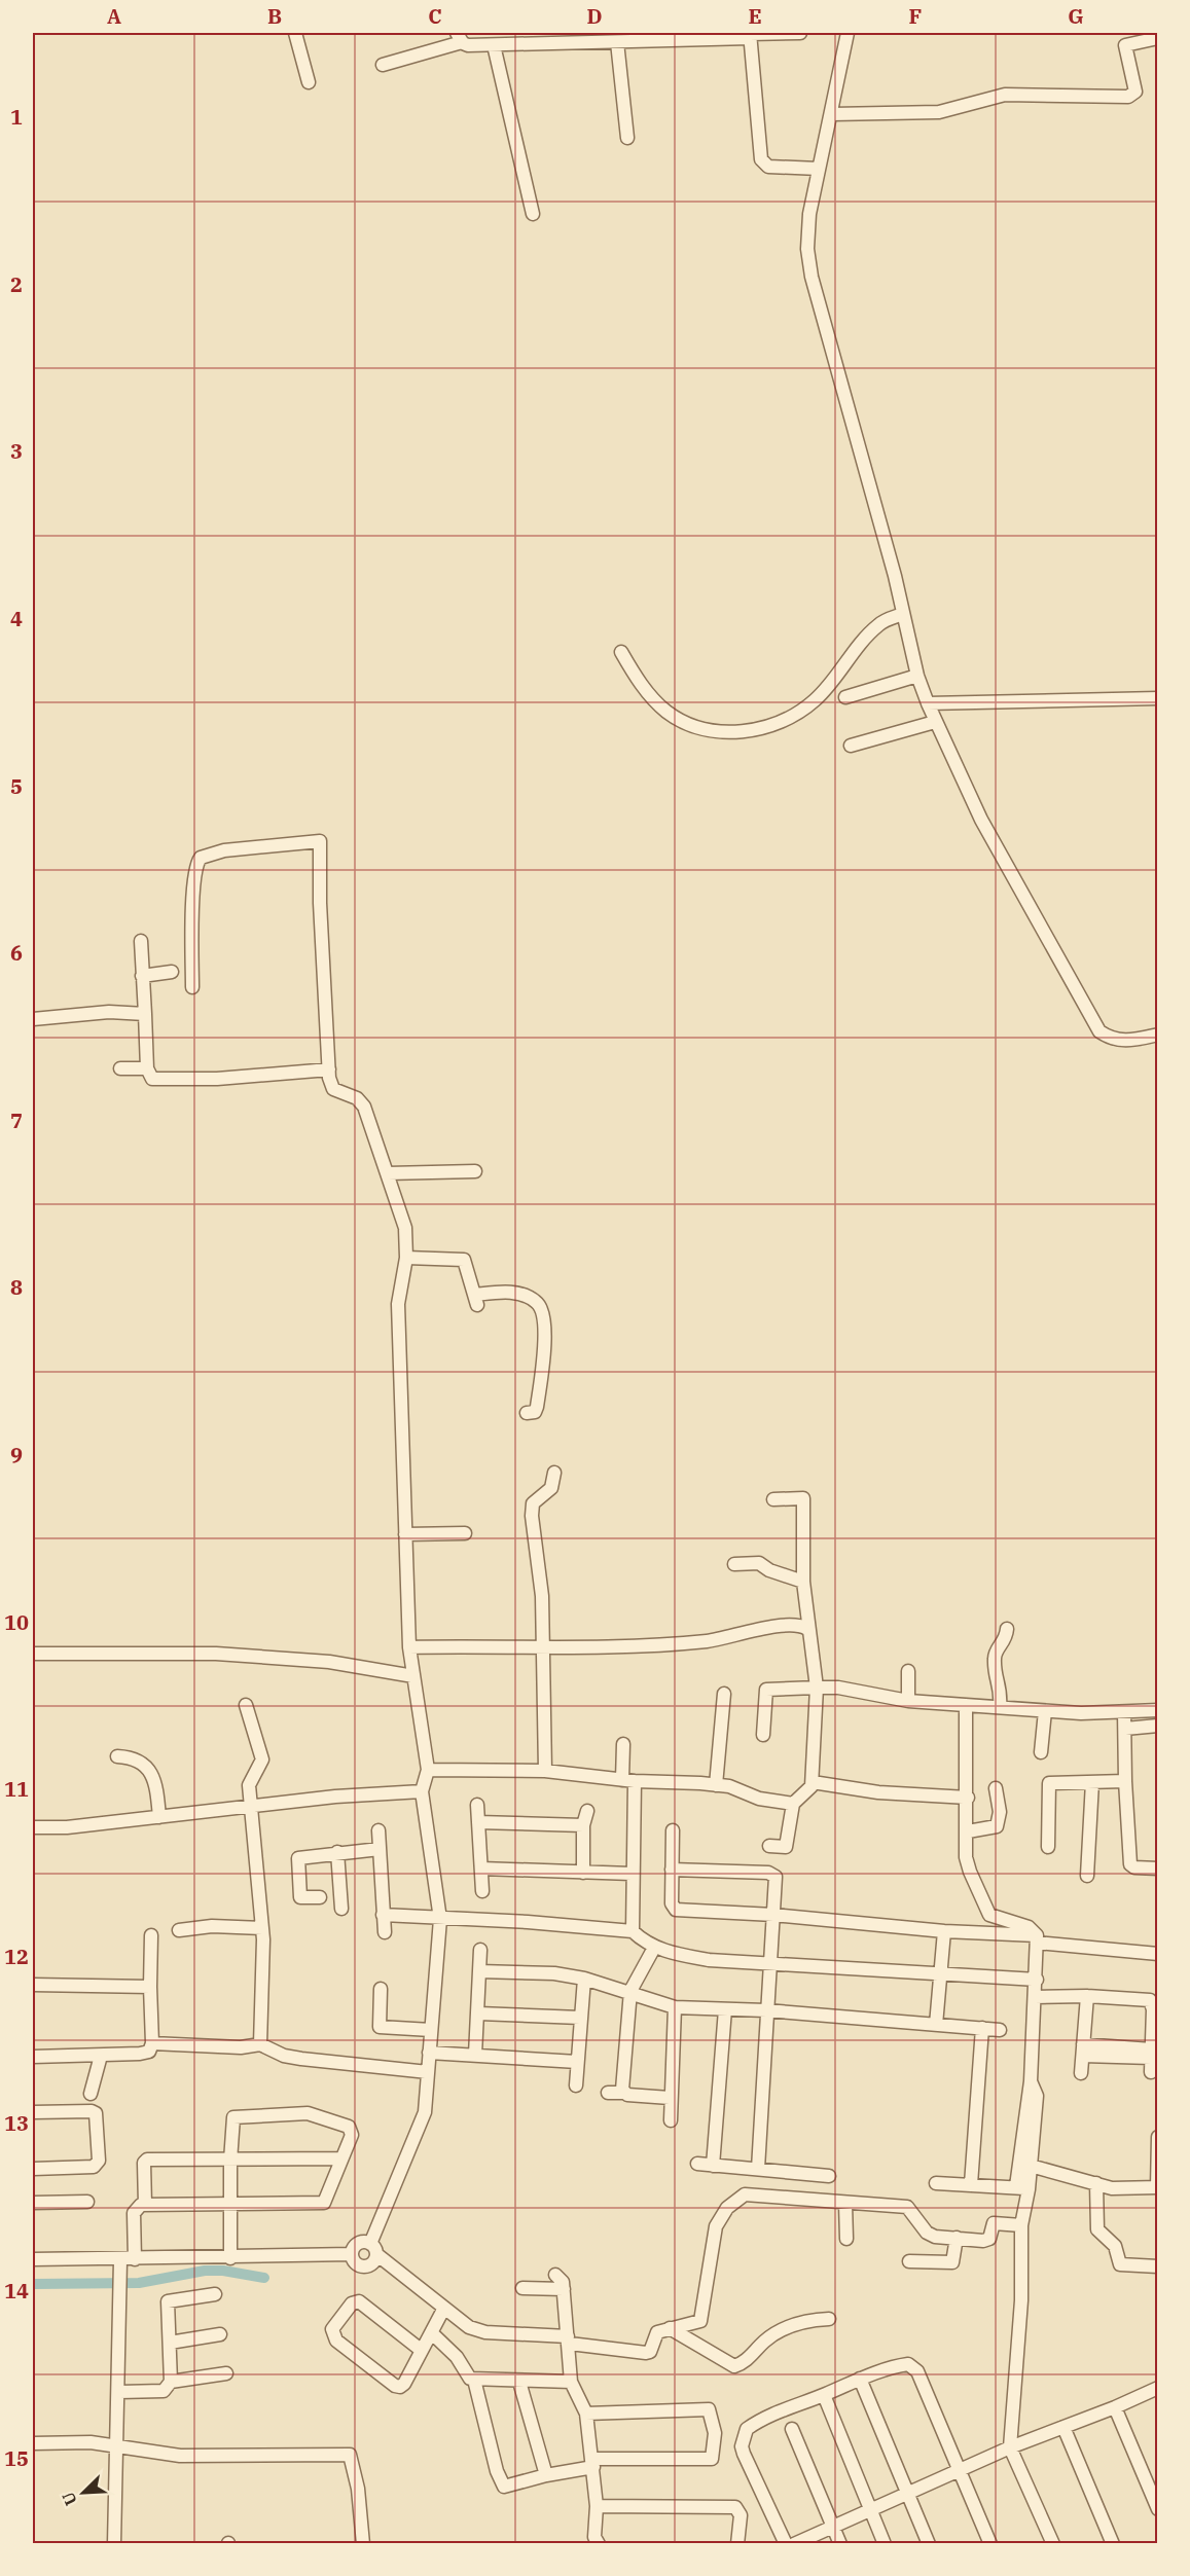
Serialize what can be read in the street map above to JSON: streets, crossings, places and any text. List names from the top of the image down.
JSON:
{
  "north": "bottom left",
  "grid": {
    "columns": [
      "A",
      "B",
      "C",
      "D",
      "E",
      "F",
      "G"
    ],
    "rows": [
      "1",
      "2",
      "3",
      "4",
      "5",
      "6",
      "7",
      "8",
      "9",
      "10",
      "11",
      "12",
      "13",
      "14",
      "15"
    ]
  }
}
